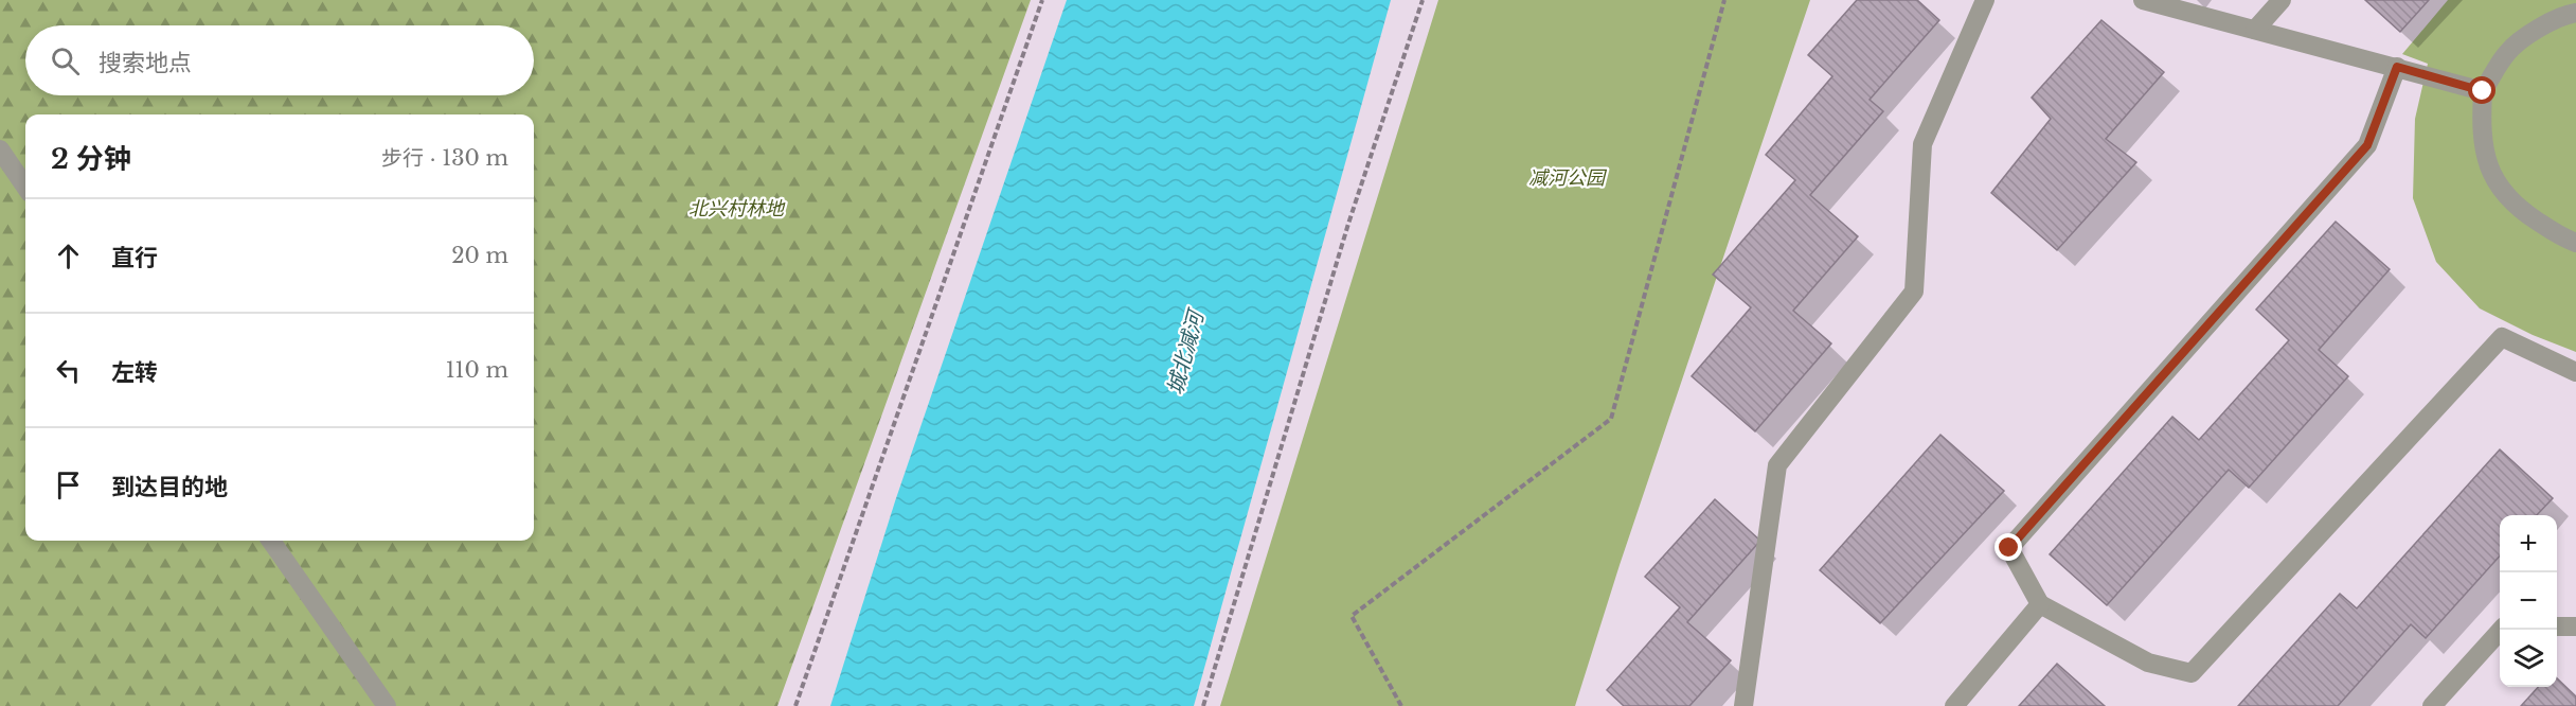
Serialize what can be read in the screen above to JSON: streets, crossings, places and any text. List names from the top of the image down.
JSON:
{
  "water": ["城北减河"],
  "parks": ["减河公园", "北兴村林地"],
  "page": {
    "search": "搜索地点",
    "heading": ["2 分钟", "步行 · 130 m"],
    "list": [
      ["直行", "20 m"],
      ["左转", "110 m"],
      "到达目的地"
    ],
    "map_buttons": ["+", "−"]
  }
}
